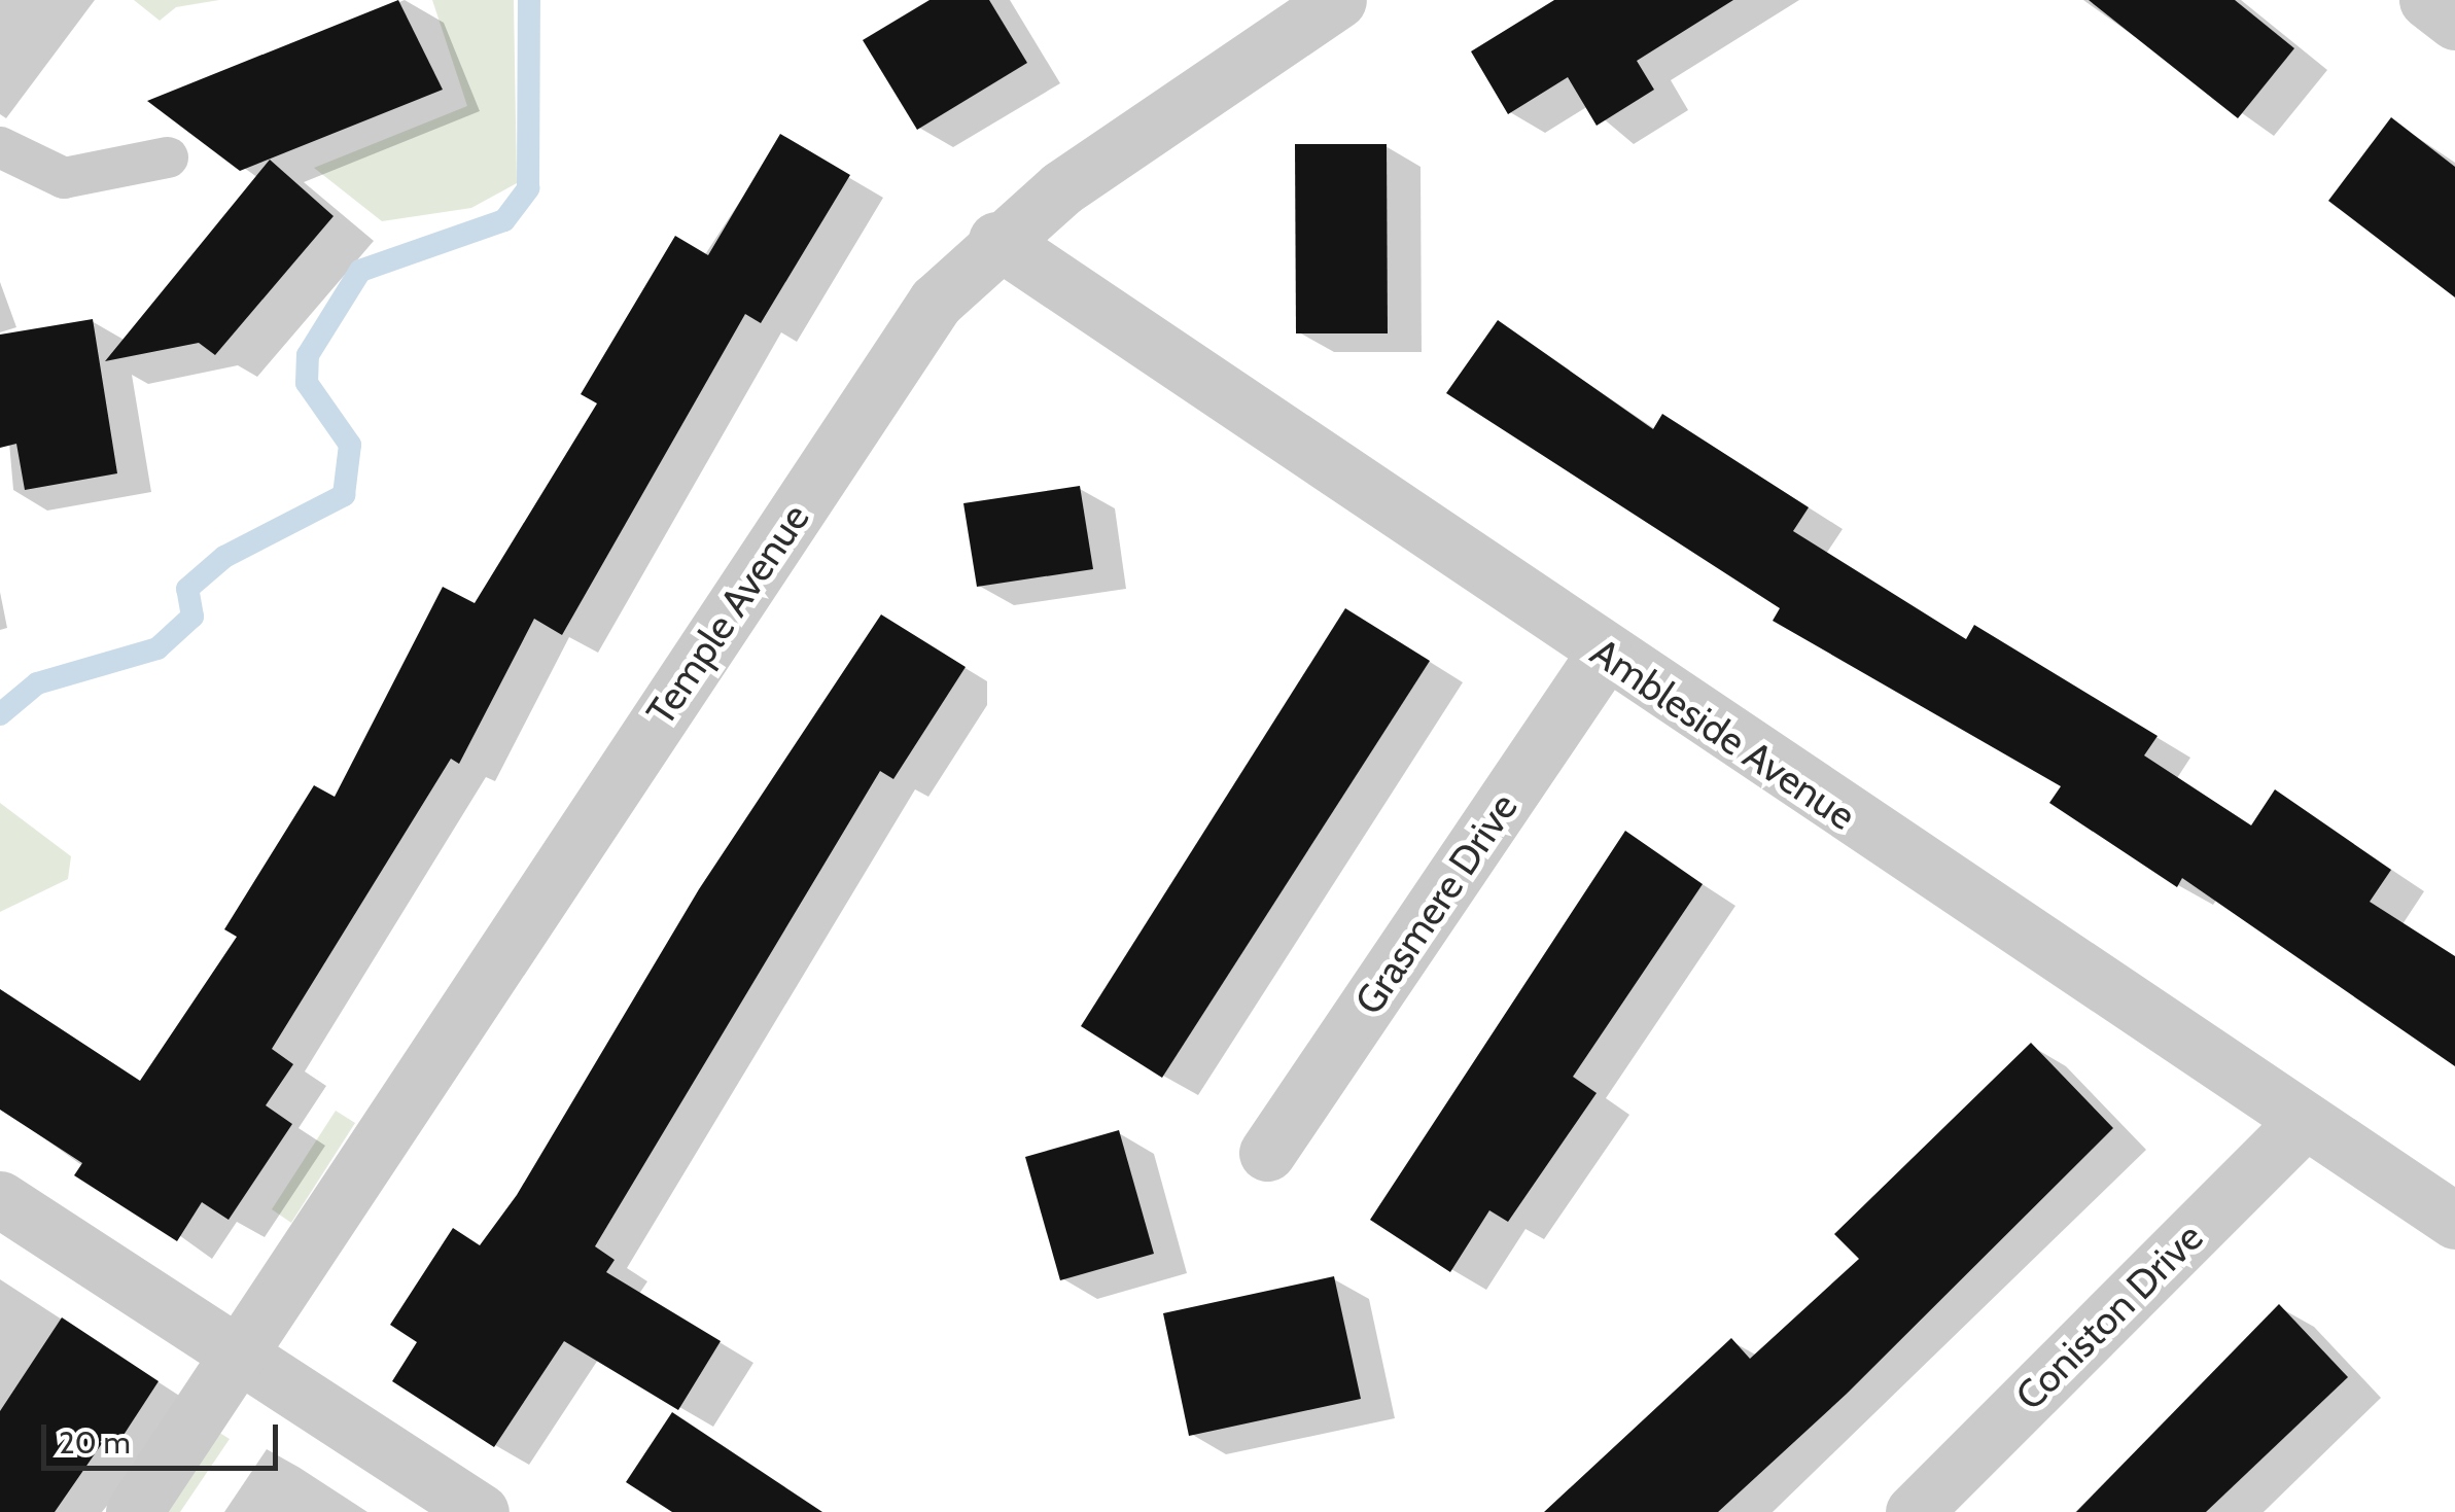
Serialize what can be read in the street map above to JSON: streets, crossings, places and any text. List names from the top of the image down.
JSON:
{
  "streets": {
    "street": [
      "Temple Avenue",
      "Ambleside Avenue",
      "Grasmere Drive",
      "Coniston Drive"
    ]
  },
  "crossings": [
    ["Temple Avenue", "Ambleside Avenue"],
    ["Ambleside Avenue", "Grasmere Drive"],
    ["Ambleside Avenue", "Coniston Drive"]
  ],
  "scale_bar": "20 m"
}
